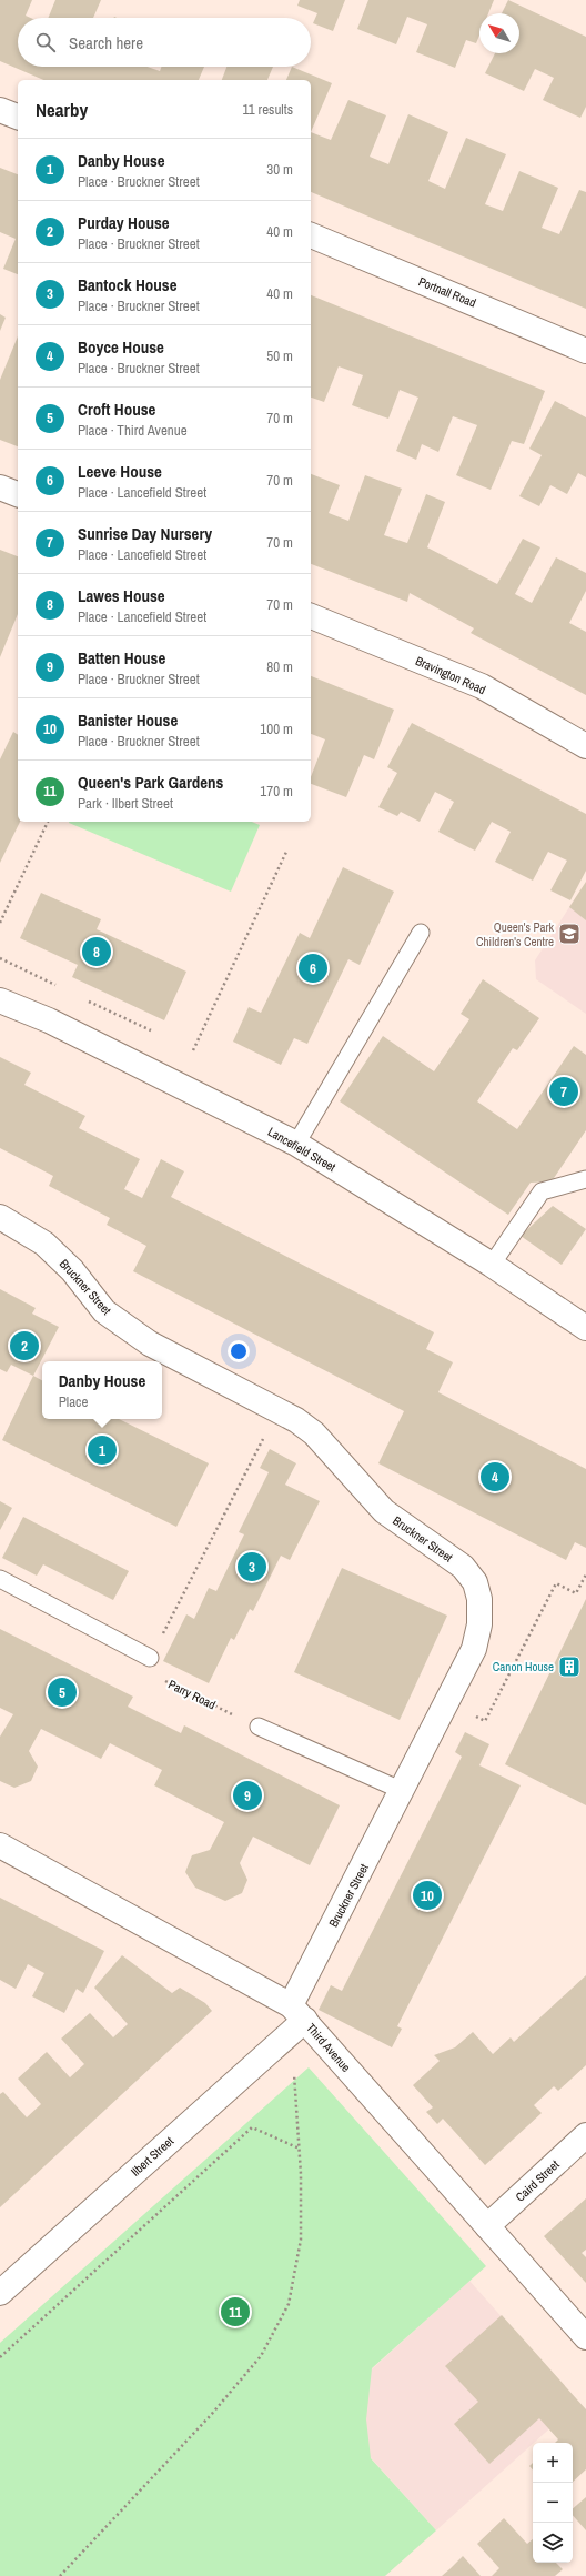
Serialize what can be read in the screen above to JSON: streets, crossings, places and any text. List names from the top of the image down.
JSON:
{
  "streets": {
    "street": [
      "Portnall Road",
      "Bravington Road",
      "Lancefield Street",
      "Bruckner Street",
      "Third Avenue",
      "Ilbert Street",
      "Caird Street"
    ],
    "path": ["Parry Road"]
  },
  "crossings": [
    ["Bruckner Street", "Third Avenue"],
    ["Bruckner Street", "Ilbert Street"],
    ["Third Avenue", "Ilbert Street"],
    ["Third Avenue", "Caird Street"]
  ],
  "places": {
    "school or university": ["Queen's Park Children's Centre"],
    "building": ["Canon House"]
  },
  "north": "top left",
  "page": {
    "search": "Search here",
    "heading": ["Nearby", "11 results"],
    "list": [
      {
        "mark": "1",
        "name": "Danby House",
        "note": "Place · Bruckner Street",
        "value": "30 m"
      },
      {
        "mark": "2",
        "name": "Purday House",
        "note": "Place · Bruckner Street",
        "value": "40 m"
      },
      {
        "mark": "3",
        "name": "Bantock House",
        "note": "Place · Bruckner Street",
        "value": "40 m"
      },
      {
        "mark": "4",
        "name": "Boyce House",
        "note": "Place · Bruckner Street",
        "value": "50 m"
      },
      {
        "mark": "5",
        "name": "Croft House",
        "note": "Place · Third Avenue",
        "value": "70 m"
      },
      {
        "mark": "6",
        "name": "Leeve House",
        "note": "Place · Lancefield Street",
        "value": "70 m"
      },
      {
        "mark": "7",
        "name": "Sunrise Day Nursery",
        "note": "Place · Lancefield Street",
        "value": "70 m"
      },
      {
        "mark": "8",
        "name": "Lawes House",
        "note": "Place · Lancefield Street",
        "value": "70 m"
      },
      {
        "mark": "9",
        "name": "Batten House",
        "note": "Place · Bruckner Street",
        "value": "80 m"
      },
      {
        "mark": "10",
        "name": "Banister House",
        "note": "Place · Bruckner Street",
        "value": "100 m"
      },
      {
        "mark": "11",
        "name": "Queen's Park Gardens",
        "note": "Park · Ilbert Street",
        "value": "170 m"
      }
    ],
    "pins": [
      "8",
      "6",
      "7",
      "2",
      "1",
      "4",
      "3",
      "5",
      "9",
      "10",
      "11"
    ],
    "popup": ["Danby House", "Place"],
    "map_buttons": ["+", "−"]
  }
}
